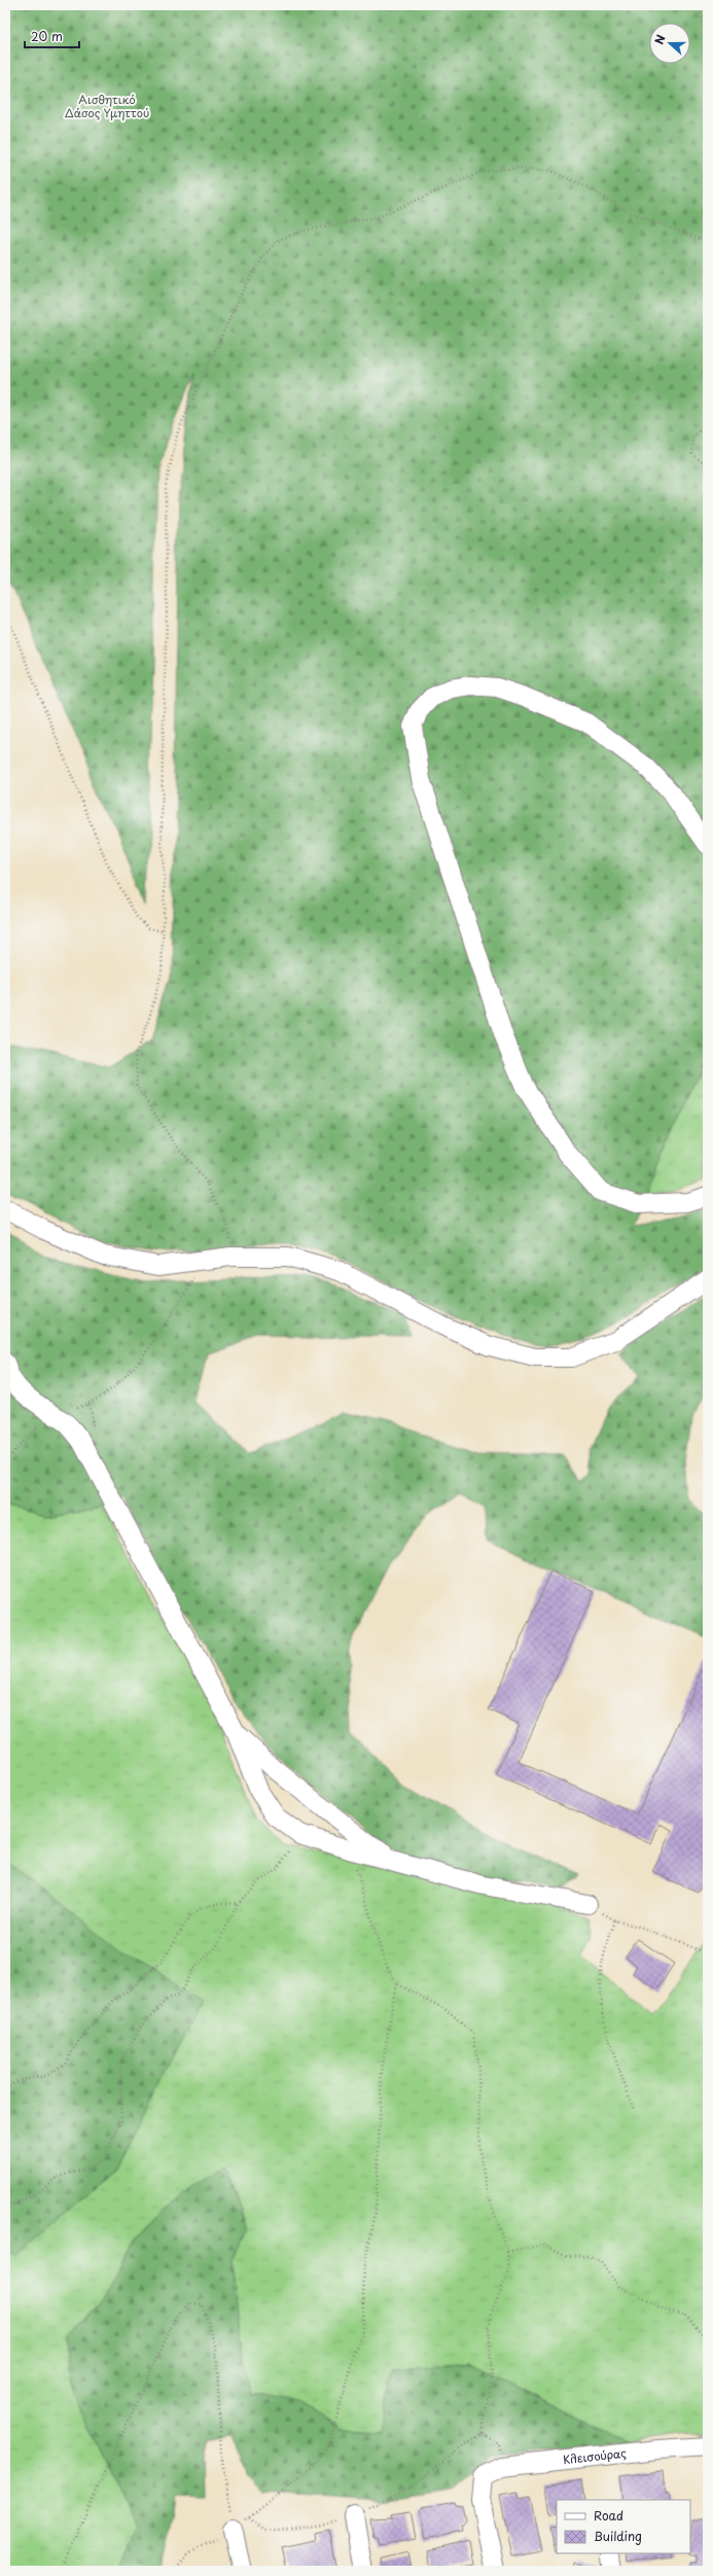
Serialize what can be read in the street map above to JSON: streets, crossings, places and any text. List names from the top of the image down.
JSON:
{
  "streets": {
    "street": ["Κλεισούρας"]
  },
  "parks": ["Αισθητικό Δάσος Υμηττού"],
  "legend": ["Road", "Building"],
  "scale_bar": "20 m",
  "north": "left"
}
